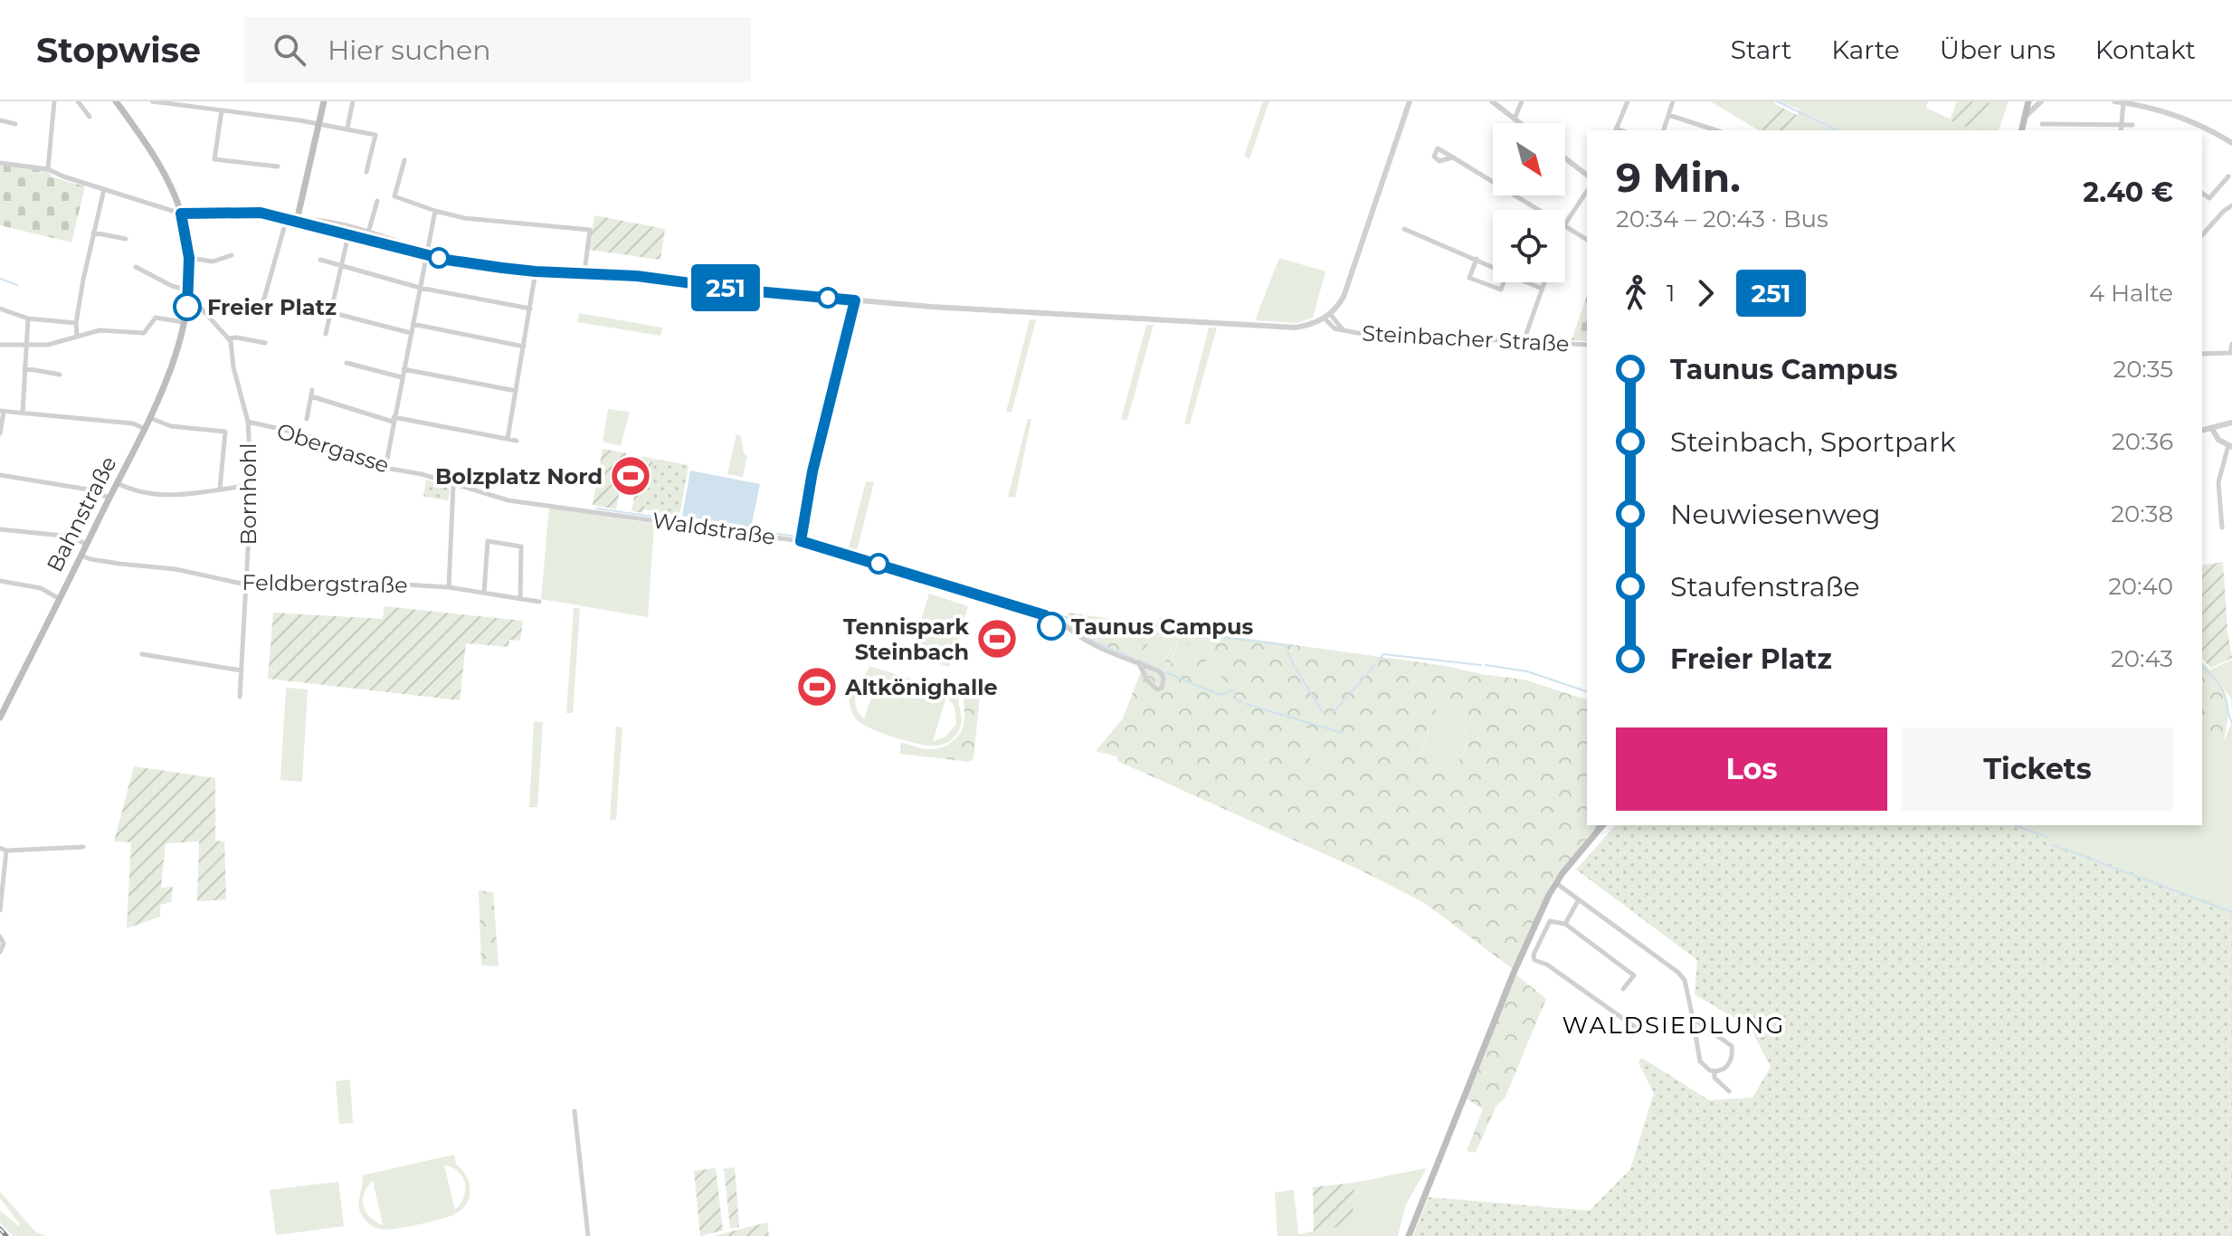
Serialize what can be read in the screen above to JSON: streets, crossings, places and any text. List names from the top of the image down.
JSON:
{
  "streets": {
    "main road": ["Bahnstraße"],
    "street": [
      "Steinbacher Straße",
      "Obergasse",
      "Bornhohl",
      "Waldstraße",
      "Feldbergstraße"
    ]
  },
  "crossings": [
    ["Obergasse", "Bornhohl"],
    ["Obergasse", "Waldstraße"],
    ["Bornhohl", "Feldbergstraße"],
    ["Bahnstraße", "Feldbergstraße"]
  ],
  "districts": ["WALDSIEDLUNG"],
  "places": {
    "other": ["Freier Platz", "Taunus Campus"],
    "sports": ["Bolzplatz Nord", "Tennispark Steinbach", "Altkönighalle"]
  },
  "lines": ["bus line 251"],
  "north": "bottom right",
  "page": {
    "header": "Stopwise",
    "search": "Hier suchen",
    "nav": [
      "Start",
      "Karte",
      "Über uns",
      "Kontakt"
    ],
    "on_map": "251",
    "heading": ["9 Min.", "20:34 – 20:43 · Bus", "2.40 €"],
    "legs": ["1", "251", "4 Halte"],
    "list": [
      {
        "name": "Taunus Campus",
        "value": "20:35"
      },
      {
        "name": "Steinbach, Sportpark",
        "value": "20:36"
      },
      {
        "name": "Neuwiesenweg",
        "value": "20:38"
      },
      {
        "name": "Staufenstraße",
        "value": "20:40"
      },
      {
        "name": "Freier Platz",
        "value": "20:43"
      }
    ],
    "buttons": ["Los", "Tickets"]
  }
}
